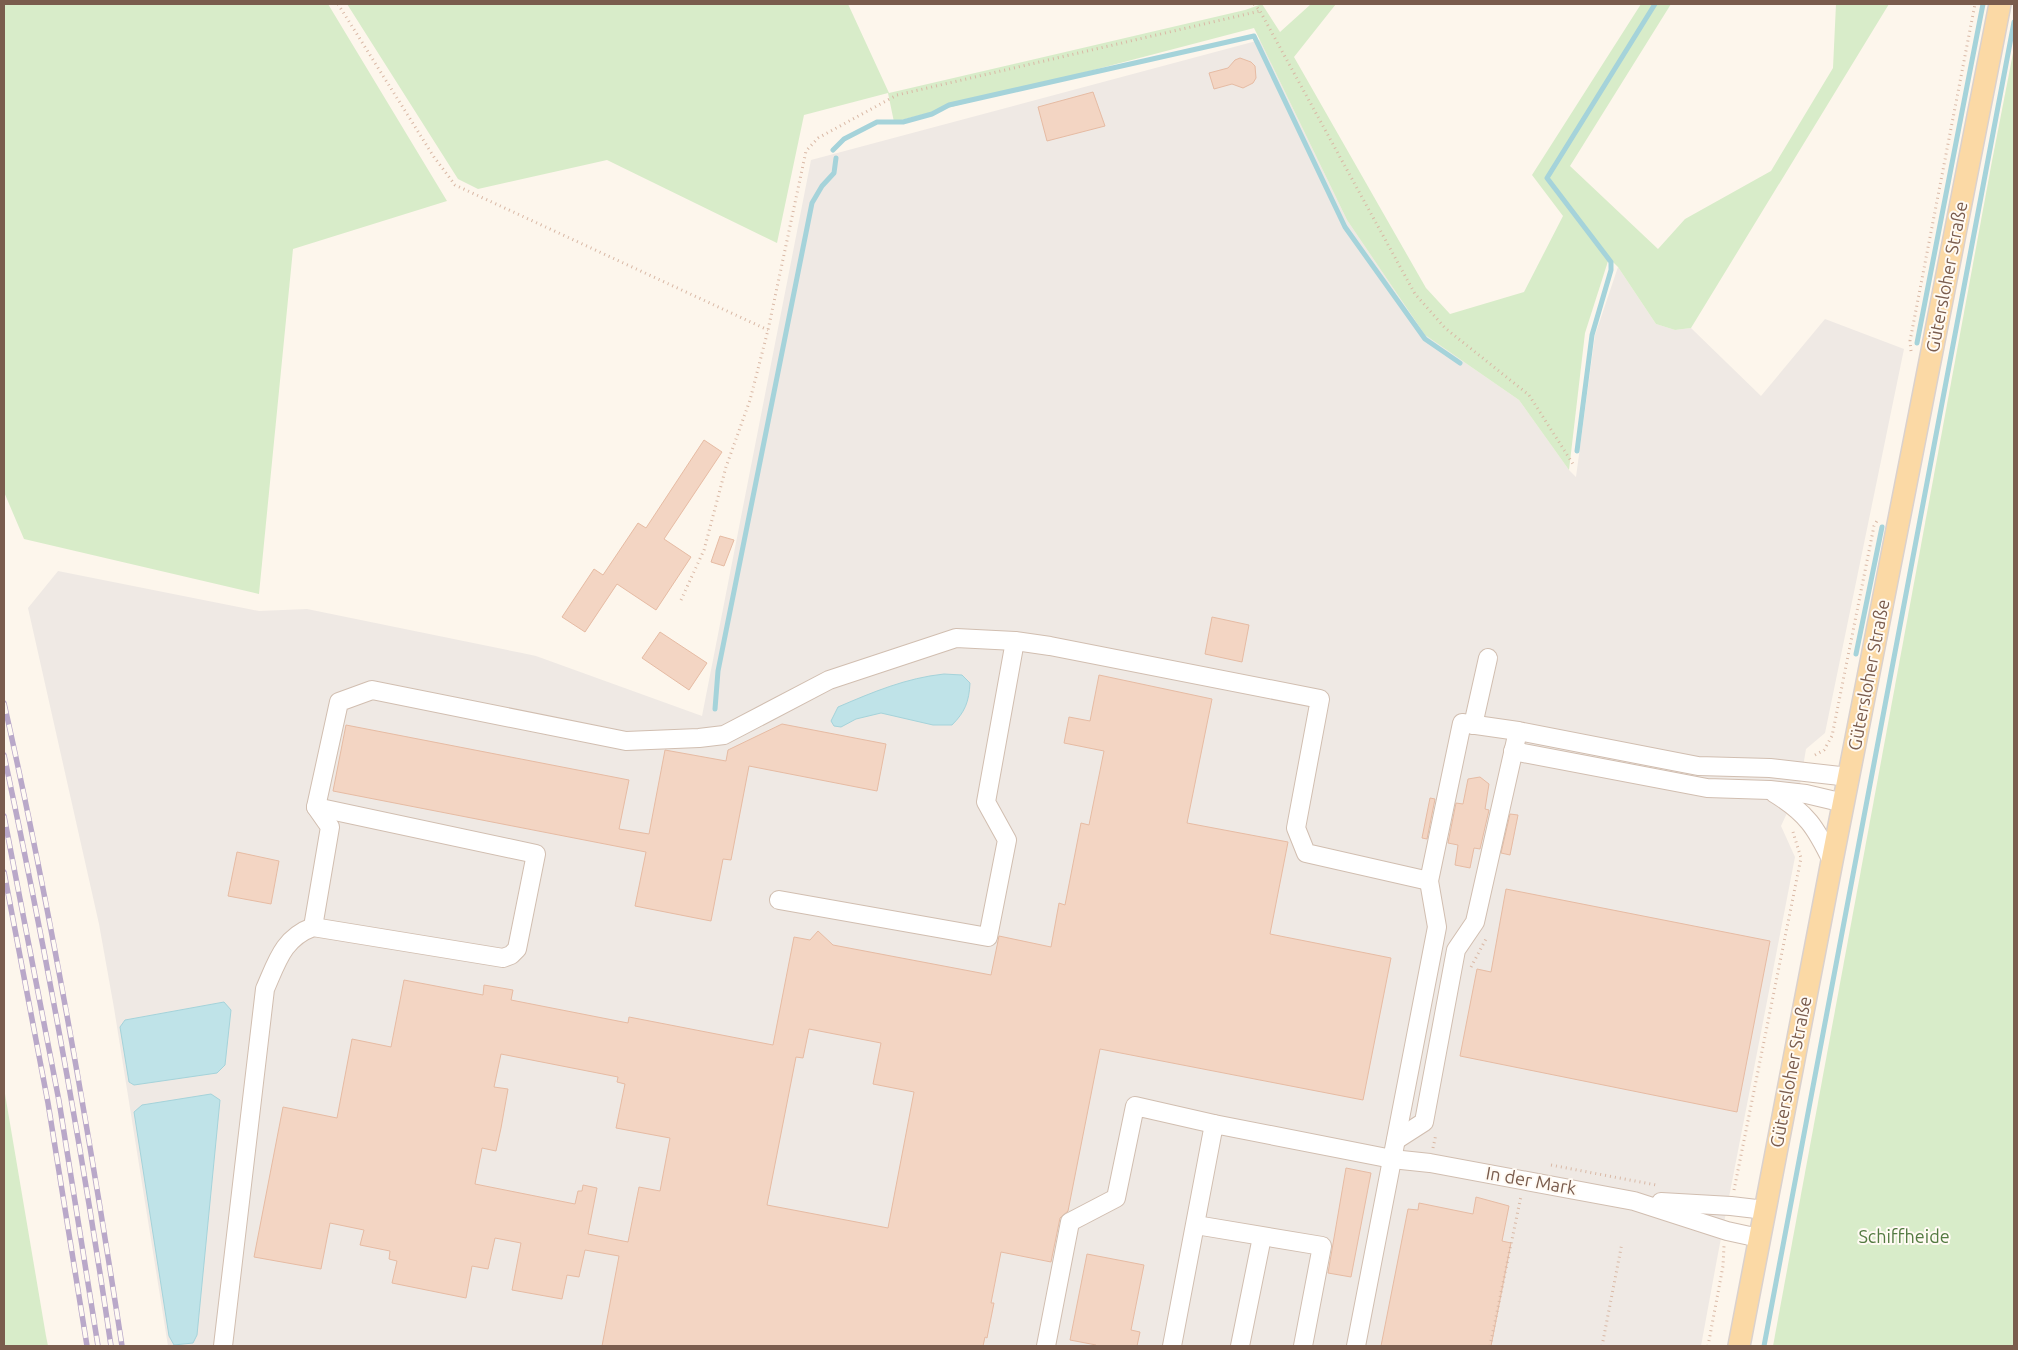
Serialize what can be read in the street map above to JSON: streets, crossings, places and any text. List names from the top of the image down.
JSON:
{
  "streets": {
    "main road": ["Gütersloher Straße"],
    "street": ["In der Mark"]
  },
  "crossings": [
    ["Gütersloher Straße", "In der Mark"]
  ],
  "parks": ["Schiffheide"]
}
